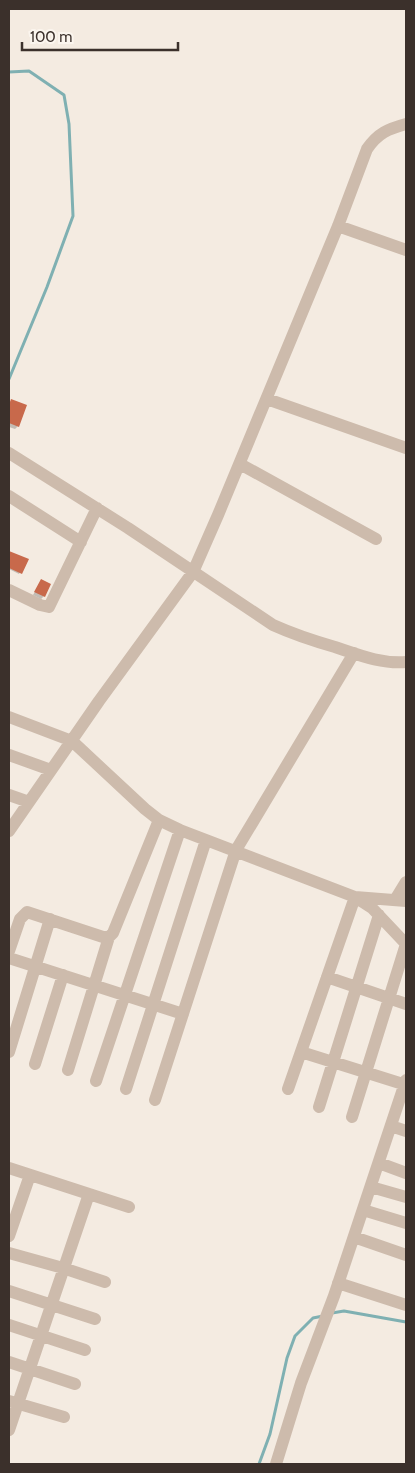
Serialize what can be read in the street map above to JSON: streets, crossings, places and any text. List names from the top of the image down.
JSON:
{
  "scale_bar": "100 m"
}
